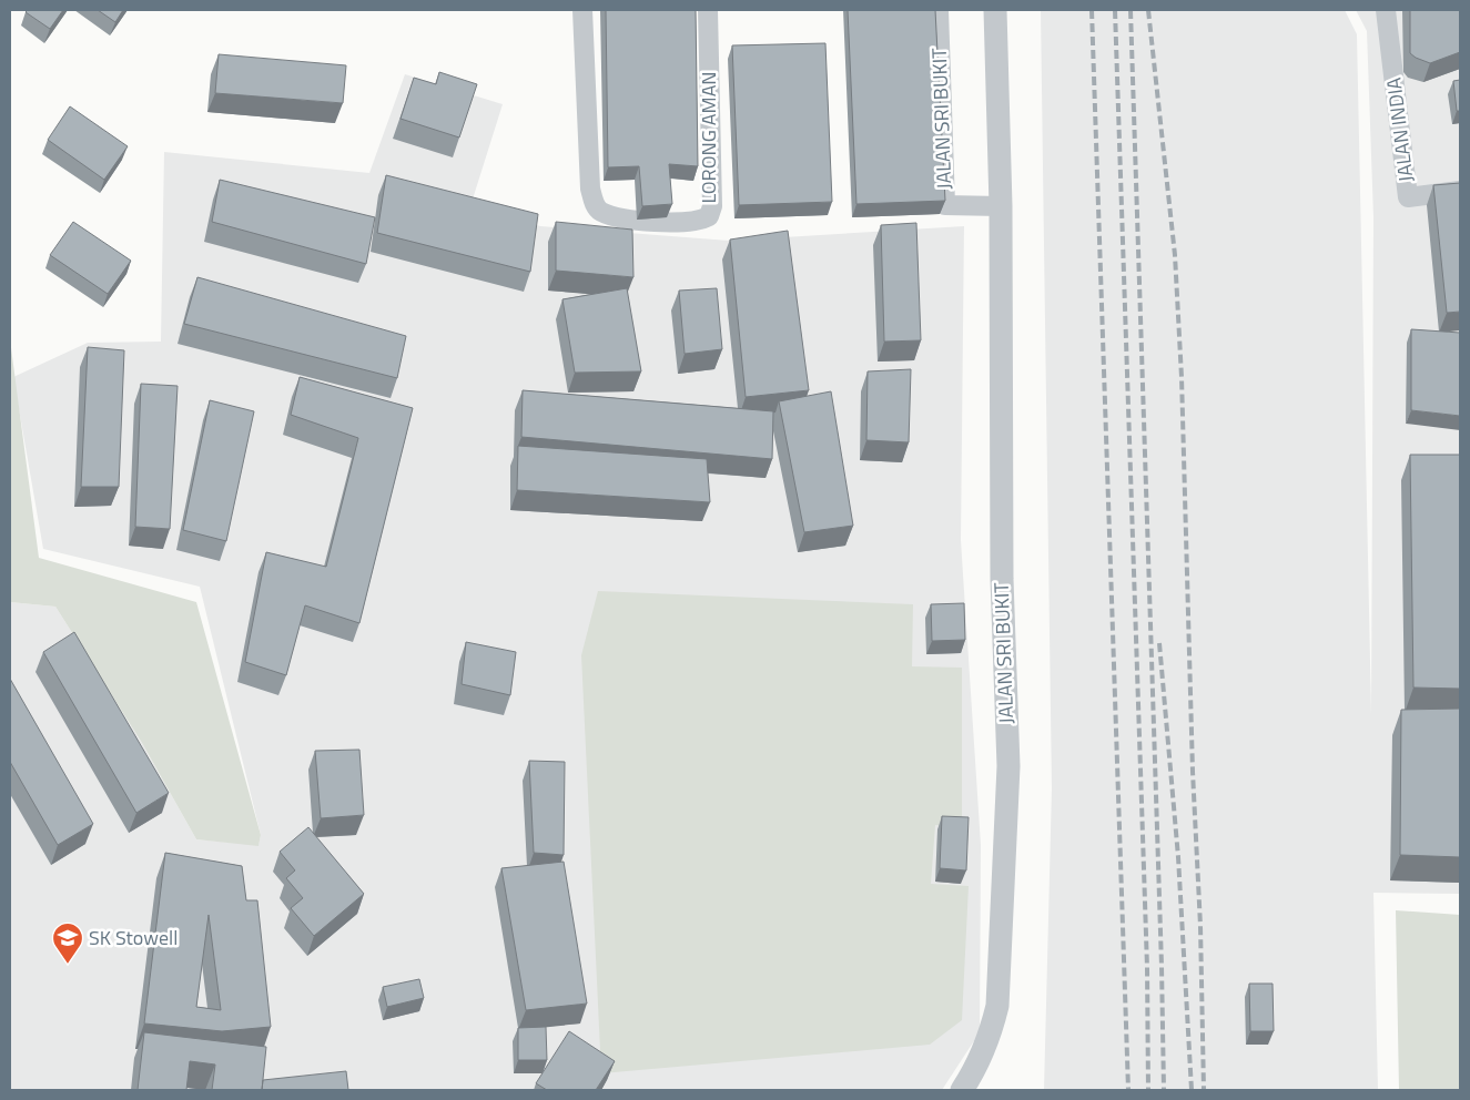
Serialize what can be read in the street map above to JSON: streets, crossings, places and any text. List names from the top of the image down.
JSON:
{
  "streets": {
    "street": ["JALAN SRI BUKIT", "JALAN INDIA", "LORONG AMAN"]
  },
  "places": {
    "school or university": ["SK Stowell"]
  }
}
